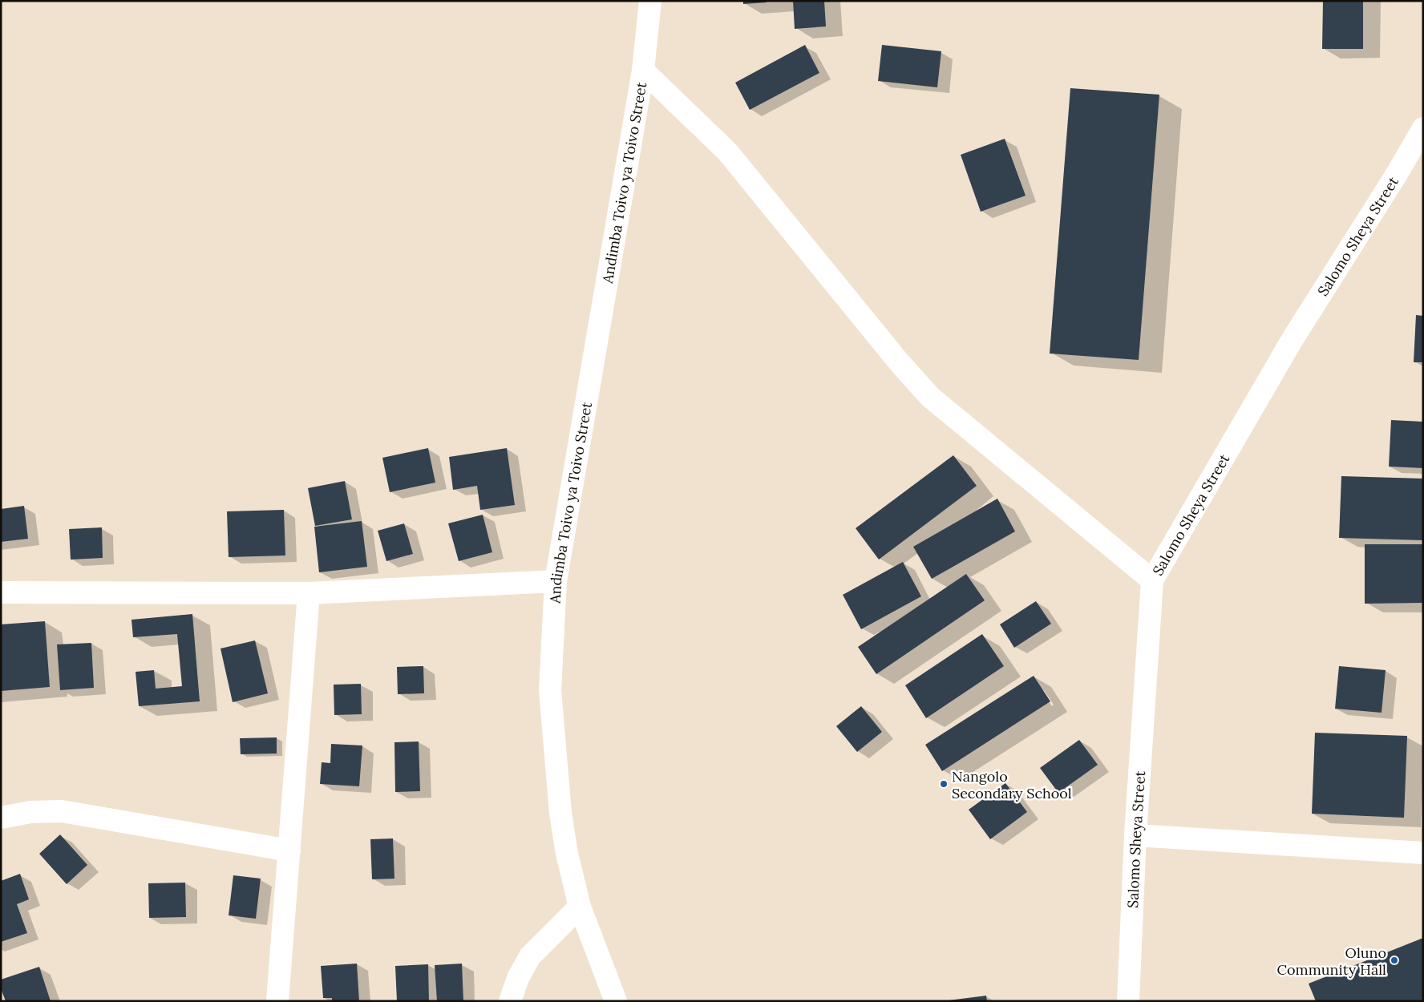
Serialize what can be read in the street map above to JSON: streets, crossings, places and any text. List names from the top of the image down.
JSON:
{
  "streets": {
    "street": ["Andimba Toivo ya Toivo Street", "Salomo Sheya Street"]
  },
  "places": ["Nangolo Secondary School", "Oluno Community Hall"]
}
